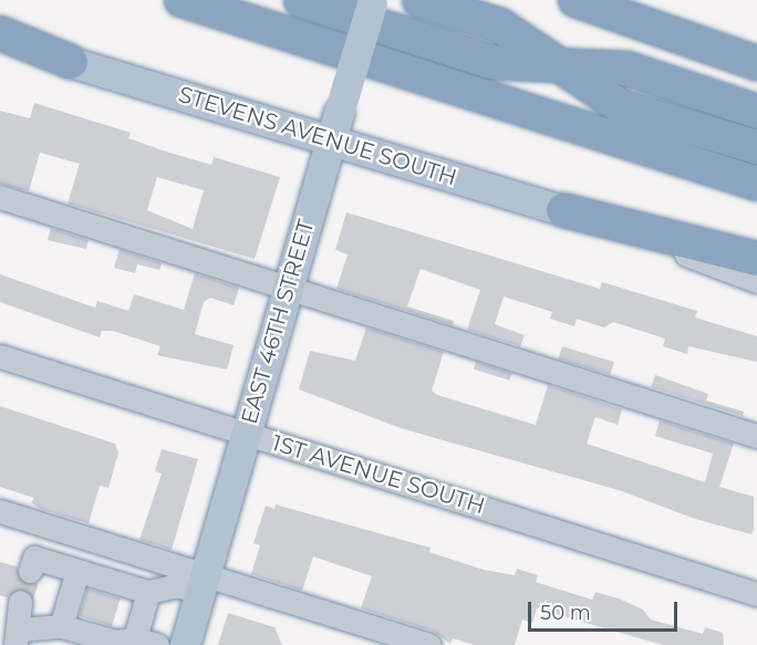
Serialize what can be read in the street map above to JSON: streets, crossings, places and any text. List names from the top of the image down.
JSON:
{
  "streets": {
    "main road": ["STEVENS AVENUE SOUTH", "EAST 46TH STREET"],
    "street": ["1ST AVENUE SOUTH"]
  },
  "crossings": [
    ["STEVENS AVENUE SOUTH", "EAST 46TH STREET"],
    ["EAST 46TH STREET", "1ST AVENUE SOUTH"]
  ],
  "scale_bar": "50 m"
}
